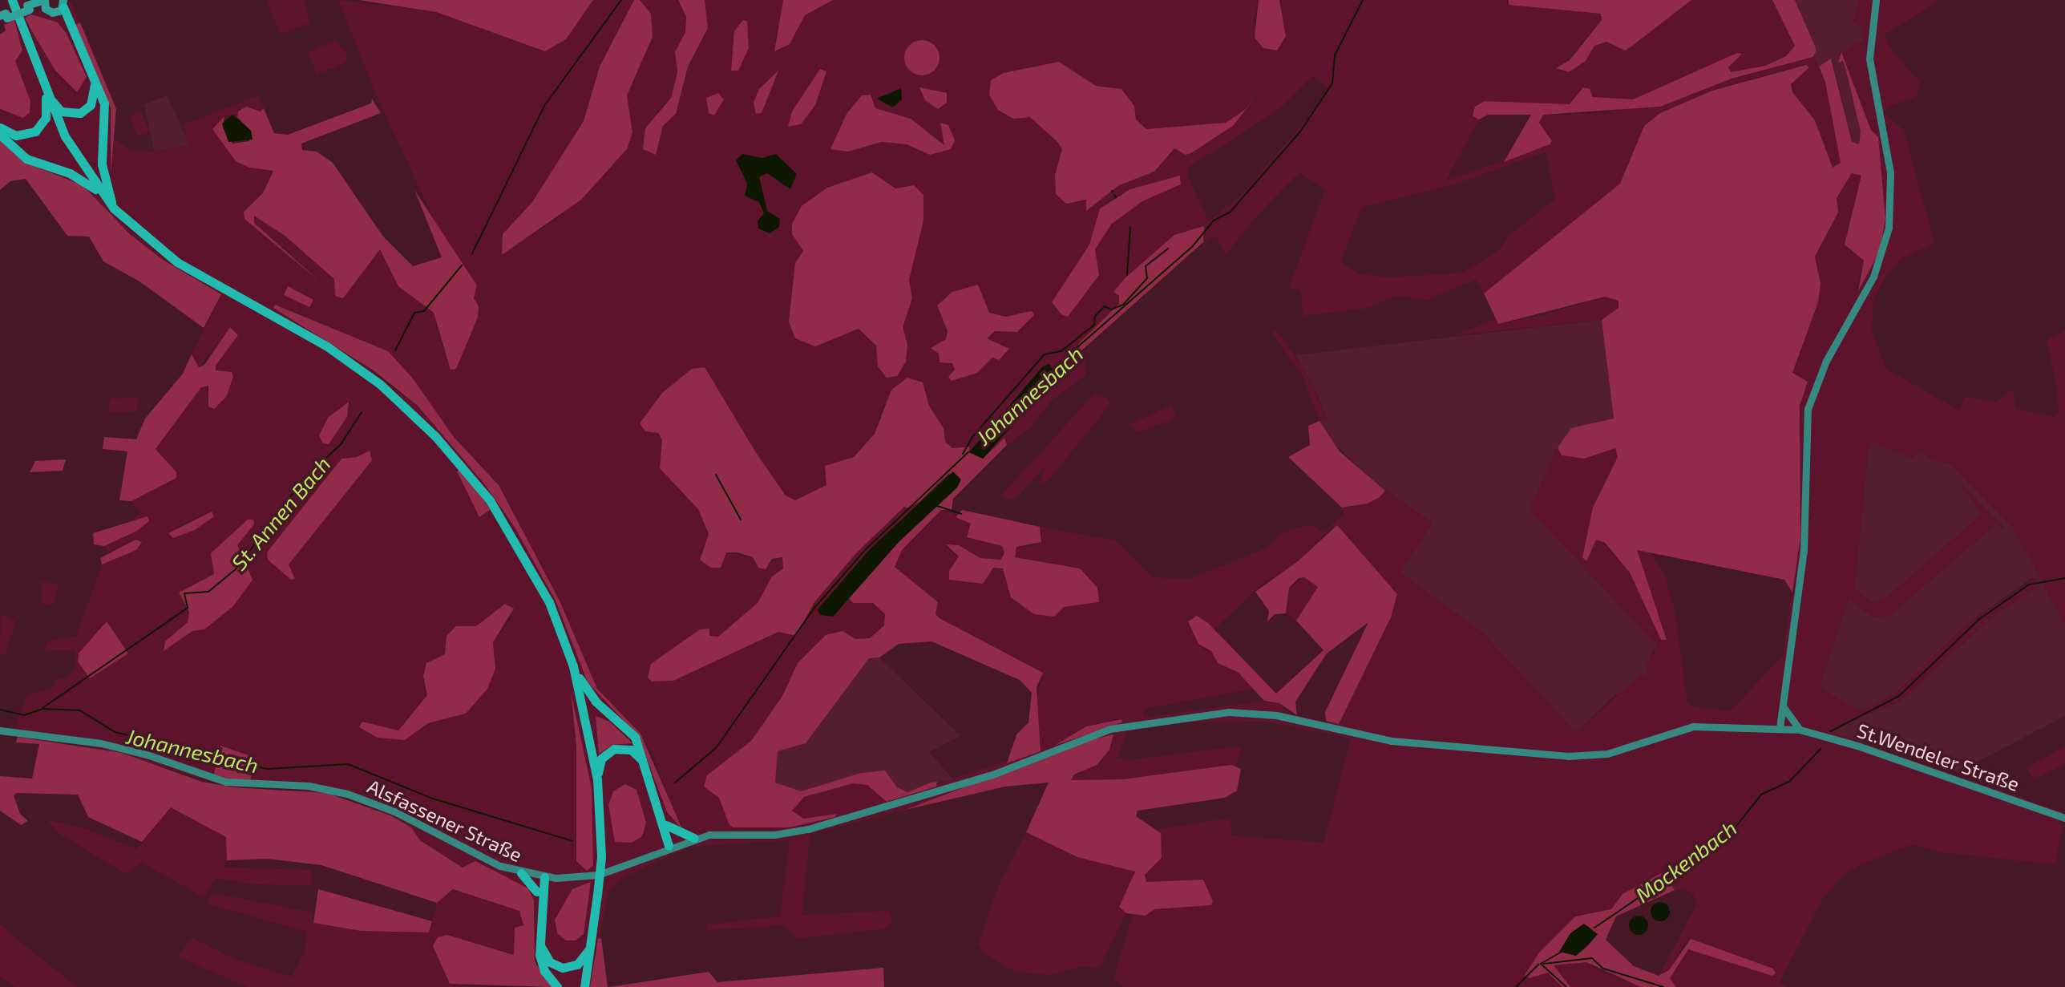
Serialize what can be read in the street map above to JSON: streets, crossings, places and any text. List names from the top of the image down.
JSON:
{
  "streets": {
    "main road": ["St.Wendeler Straße", "Alsfassener Straße"]
  },
  "crossings": [
    ["St.Wendeler Straße", "Alsfassener Straße"]
  ],
  "water": ["Johannesbach", "St. Annen Bach", "Mockenbach"]
}
